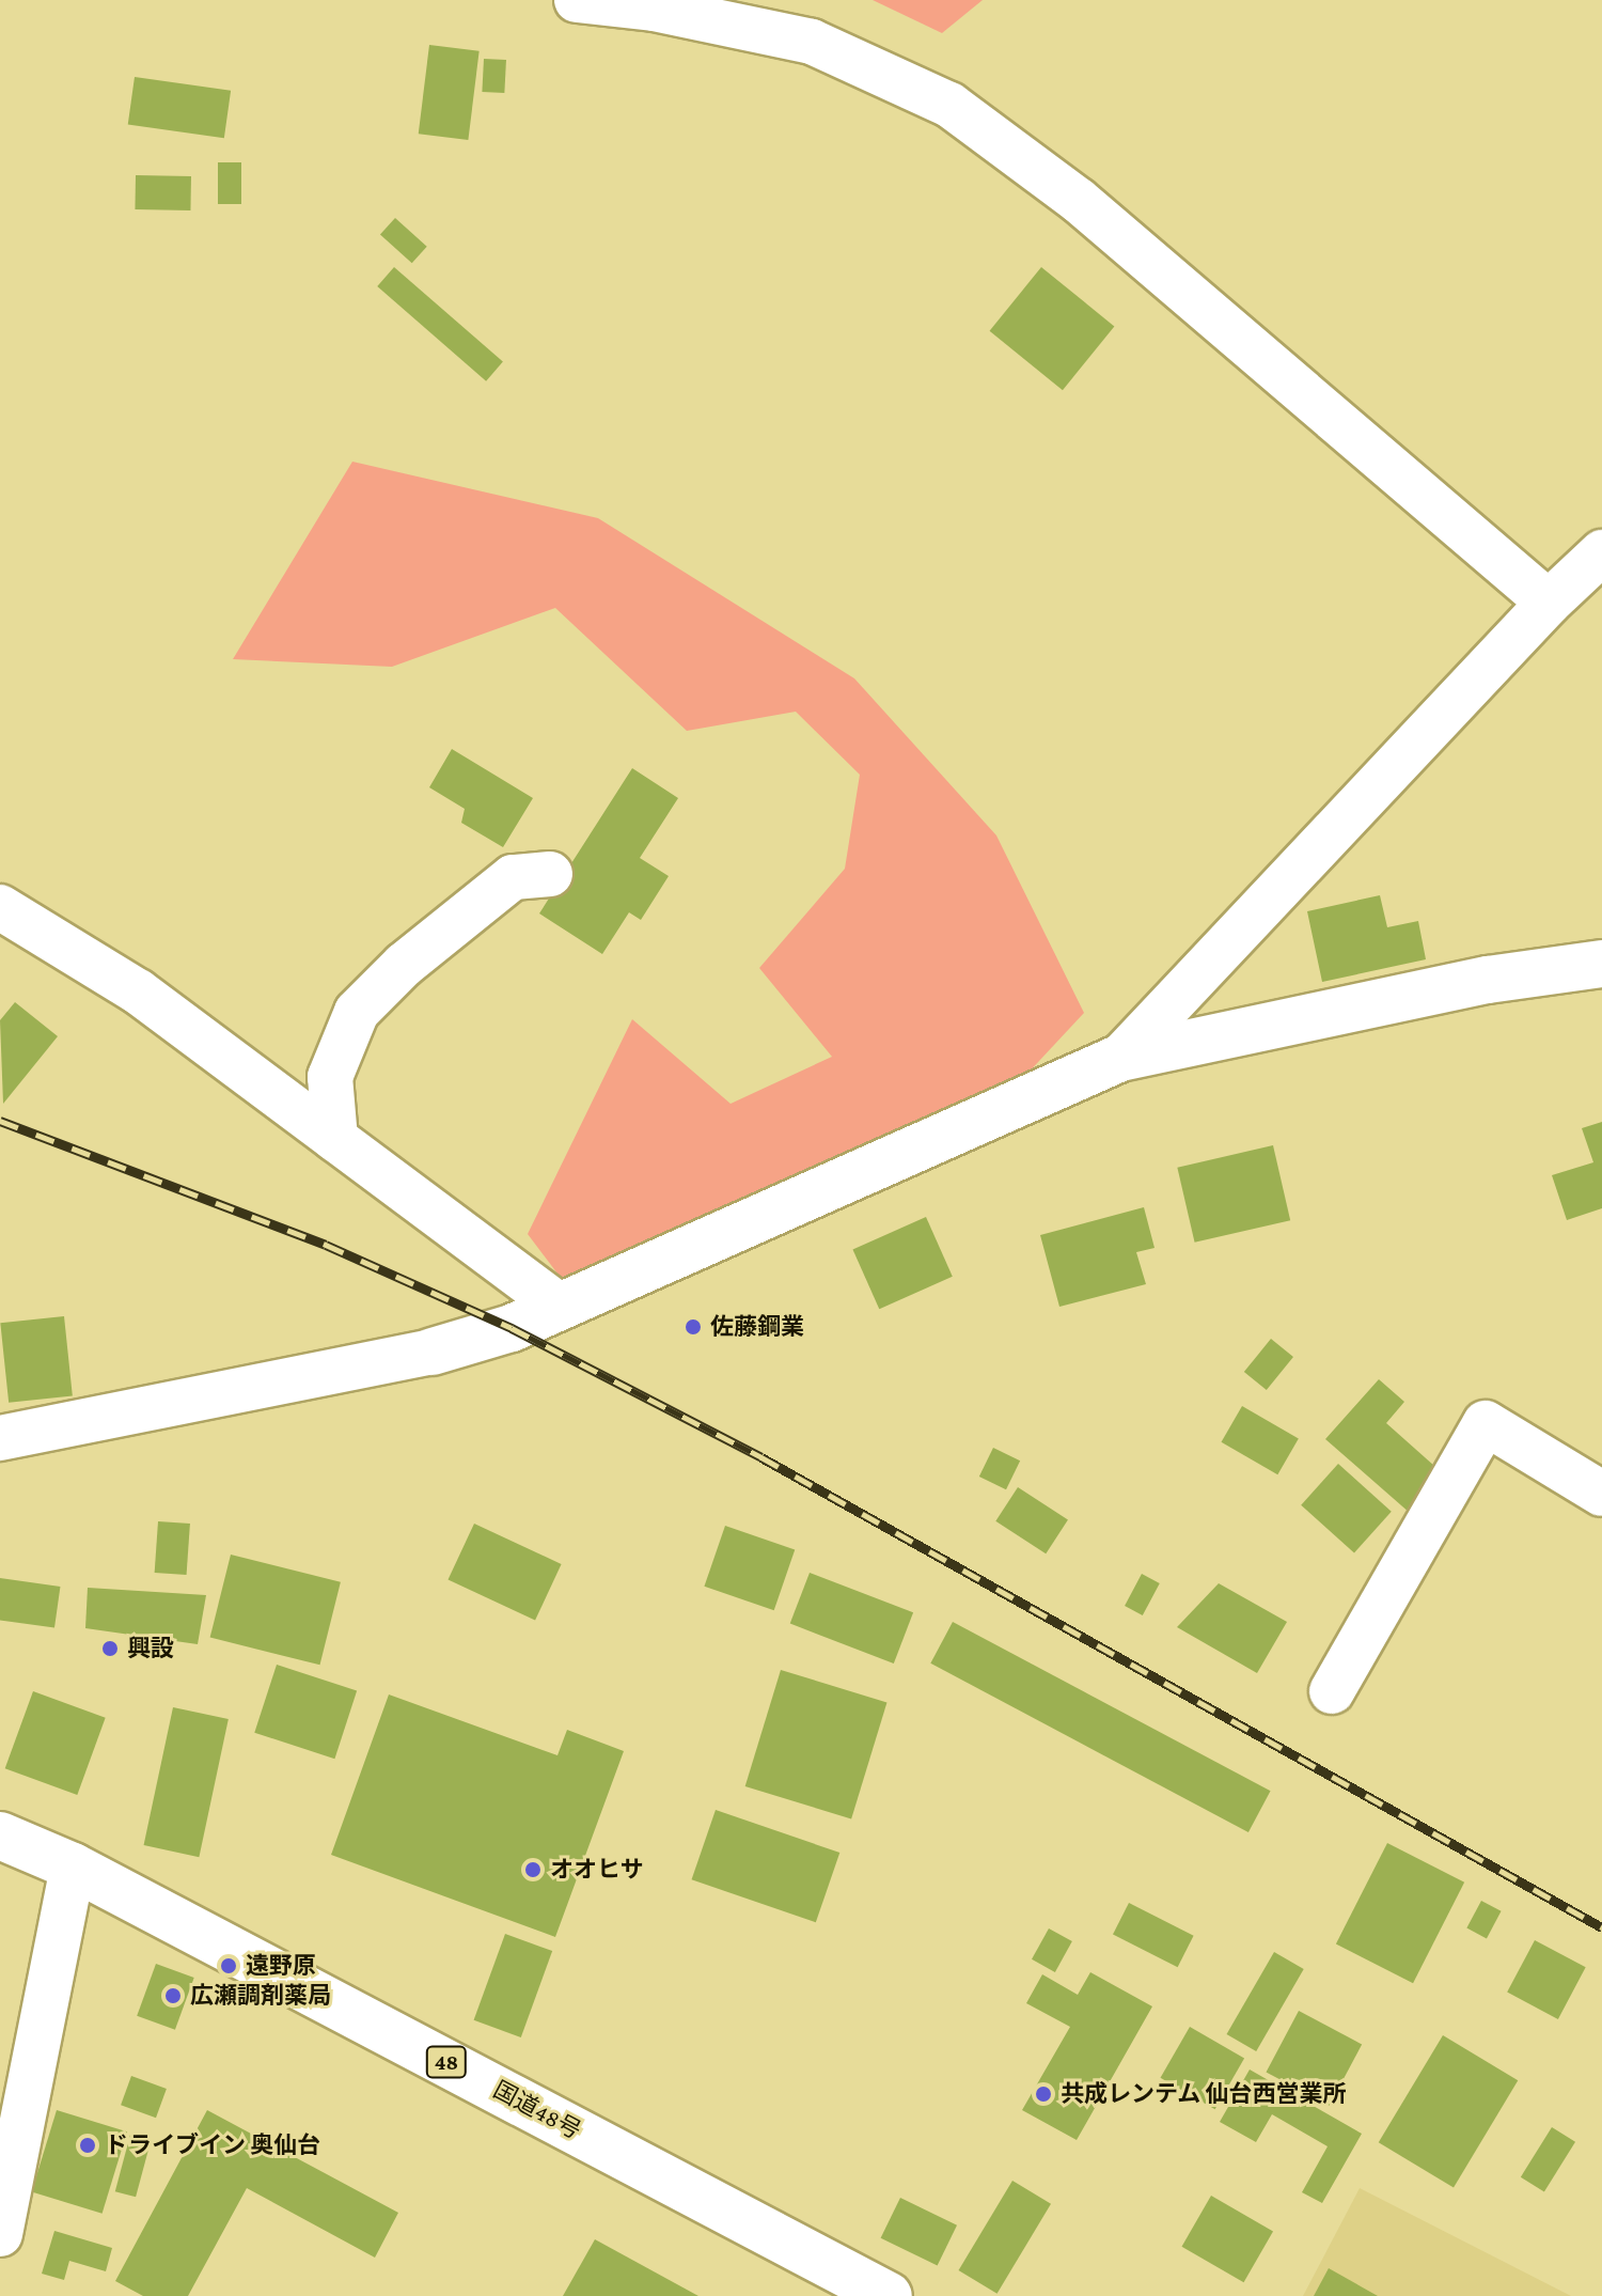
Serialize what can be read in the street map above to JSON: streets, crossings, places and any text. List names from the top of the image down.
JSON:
{
  "streets": {
    "main road": ["48", "国道48号"]
  },
  "places": [
    "佐藤鋼業",
    "興設",
    "オオヒサ",
    "遠野原",
    "広瀬調剤薬局",
    "共成レンテム 仙台西営業所",
    "ドライブイン 奥仙台"
  ]
}
